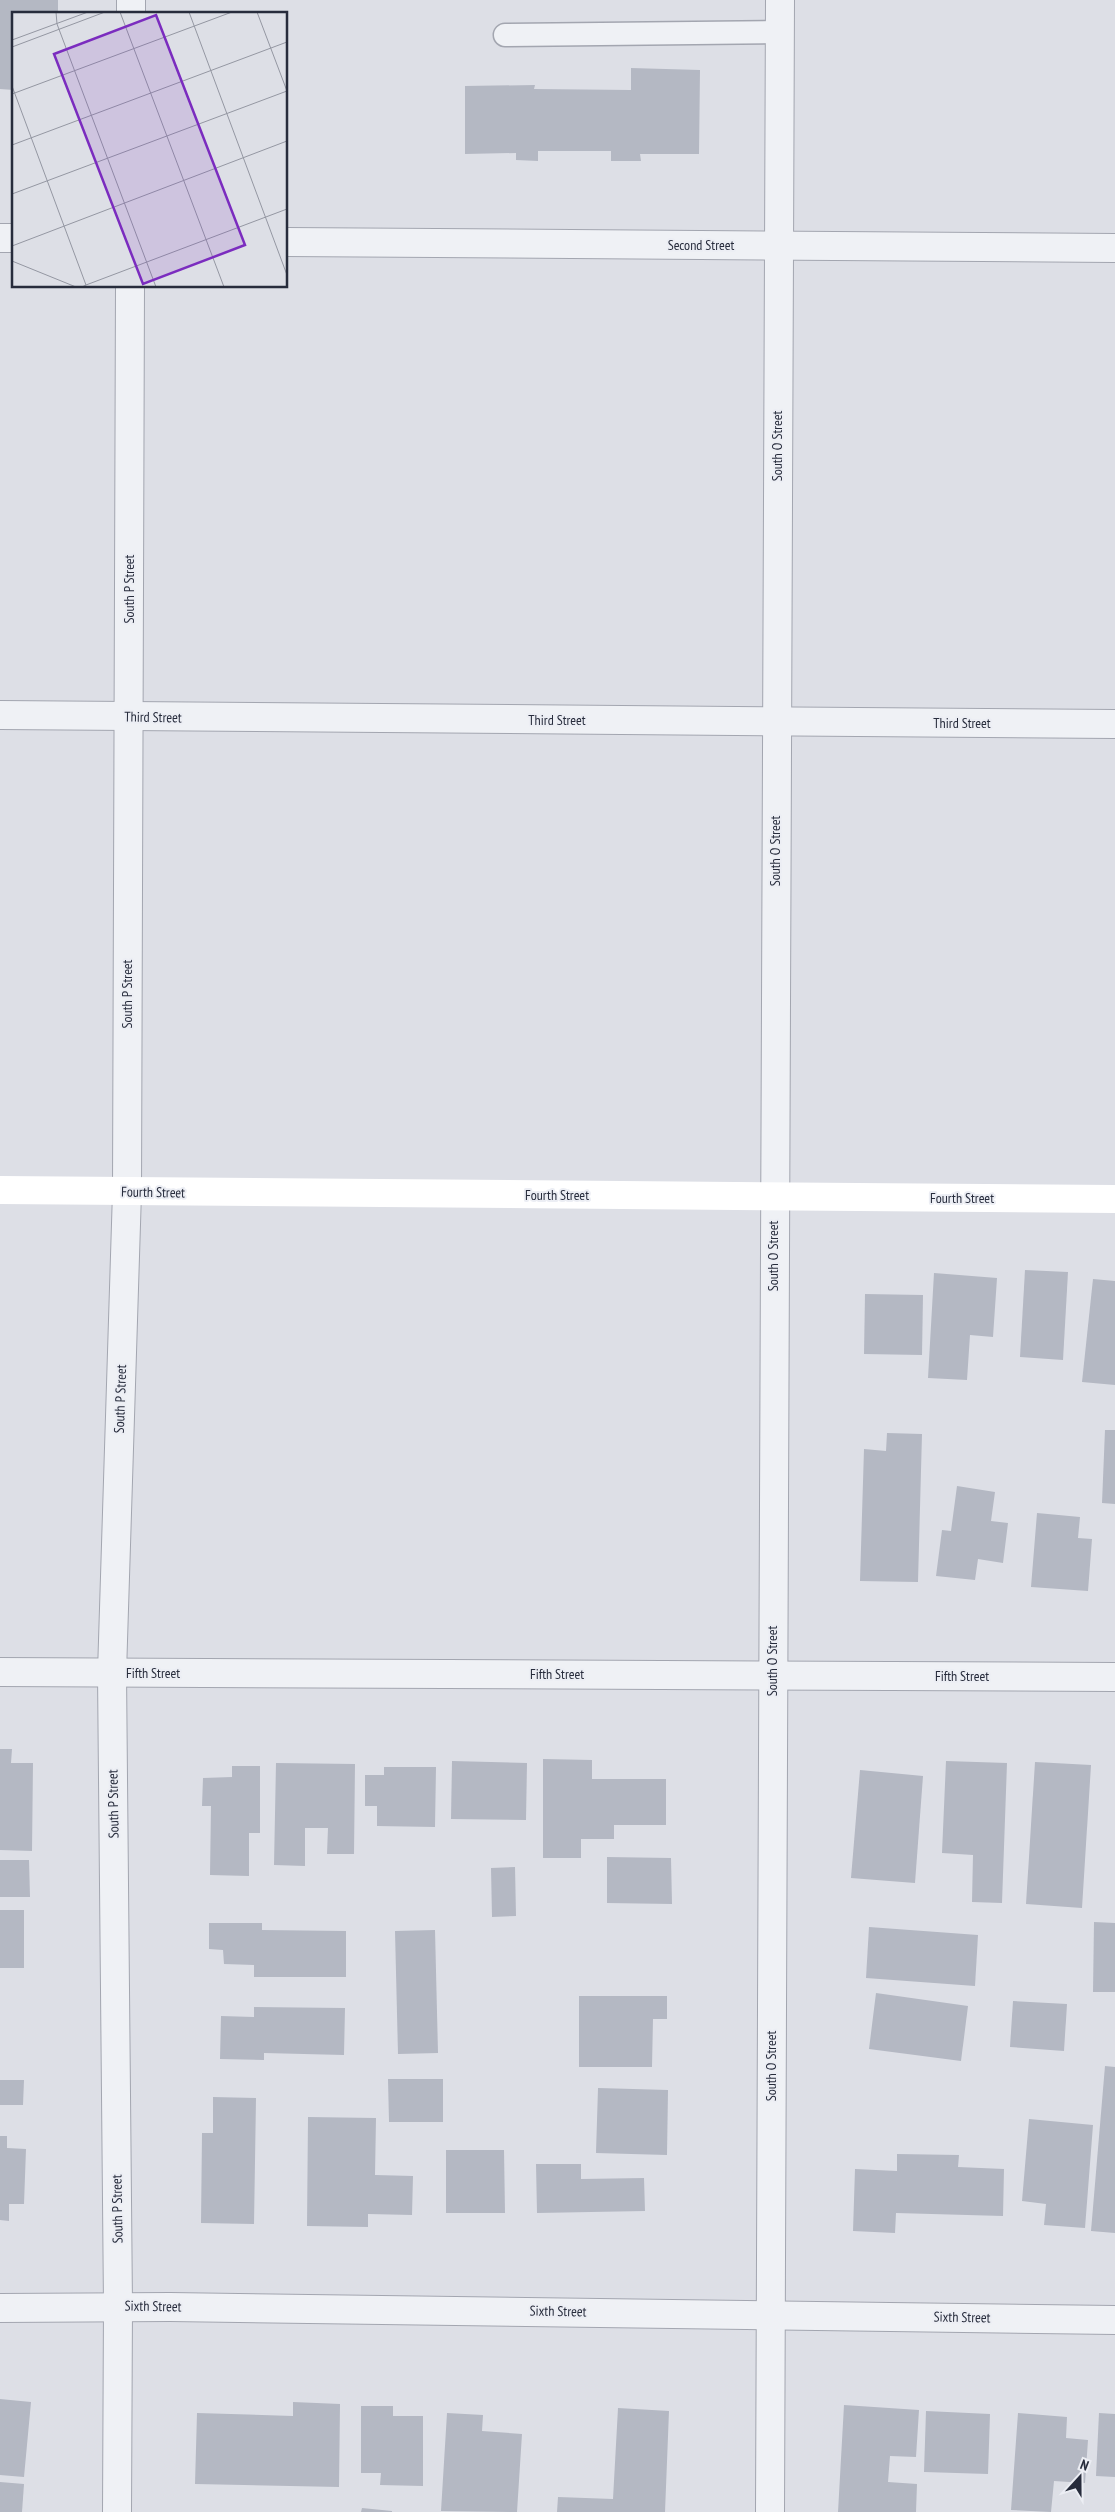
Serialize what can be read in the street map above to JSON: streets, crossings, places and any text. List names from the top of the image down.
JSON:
{
  "streets": {
    "main road": ["Fourth Street"],
    "street": [
      "Second Street",
      "South O Street",
      "South P Street",
      "Third Street",
      "Fifth Street",
      "Sixth Street"
    ]
  },
  "crossings": [
    ["Second Street", "South O Street"],
    ["South O Street", "Third Street"],
    ["South O Street", "Fourth Street"],
    ["South O Street", "Fifth Street"],
    ["South O Street", "Sixth Street"],
    ["South P Street", "Third Street"],
    ["South P Street", "Fourth Street"],
    ["South P Street", "Fifth Street"],
    ["South P Street", "Sixth Street"]
  ],
  "north": "top"
}
